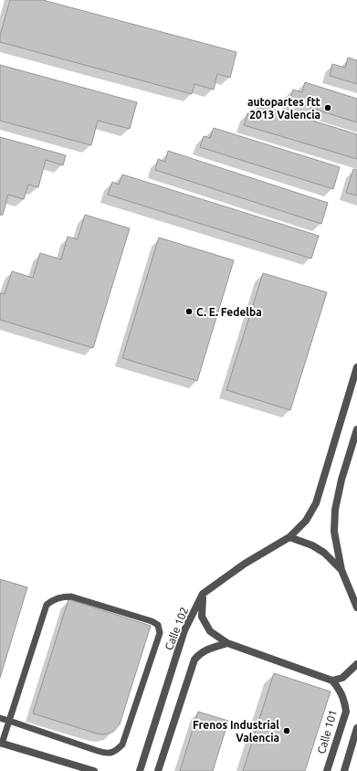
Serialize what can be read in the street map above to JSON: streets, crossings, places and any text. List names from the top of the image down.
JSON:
{
  "streets": {
    "street": ["Calle 102", "Calle 101"]
  },
  "places": ["autopartes ftt 2013 Valencia", "C. E. Fedelba", "Frenos Industrial Valencia"]
}
